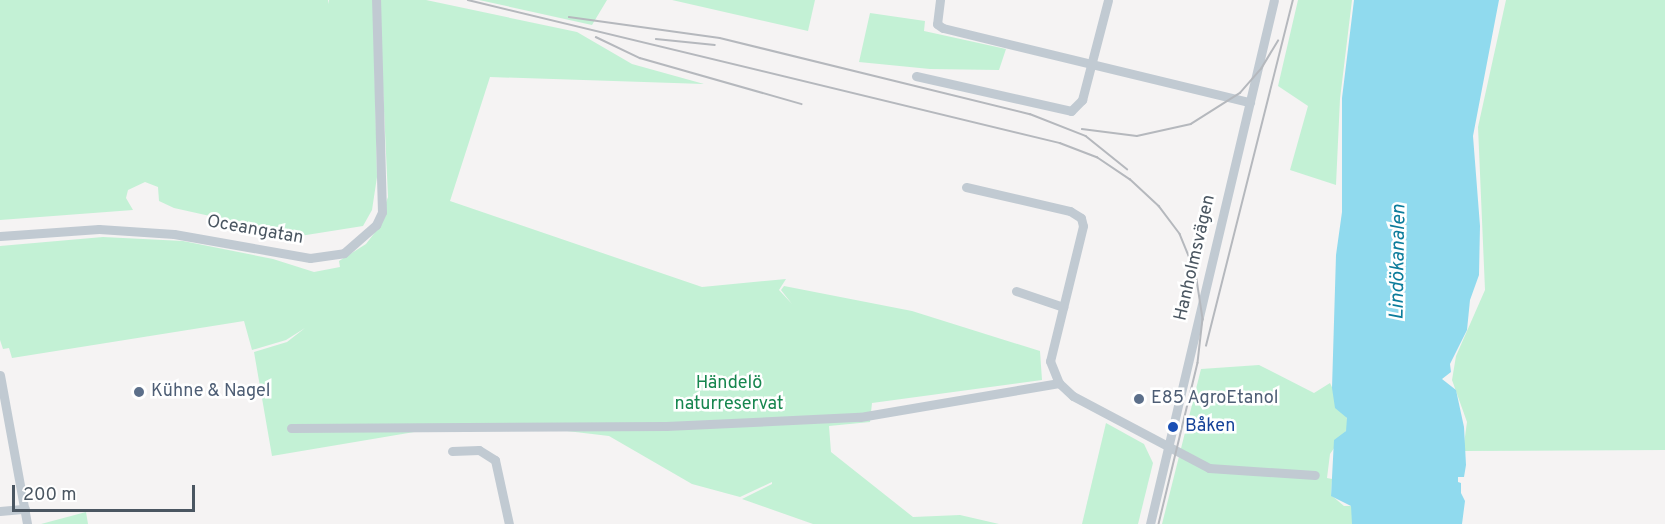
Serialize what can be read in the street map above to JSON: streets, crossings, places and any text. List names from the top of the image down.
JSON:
{
  "streets": {
    "street": ["Oceangatan", "Hanholmsvägen"]
  },
  "water": ["Lindökanalen"],
  "parks": ["Händelö naturreservat"],
  "places": ["Kühne & Nagel", "E85 AgroEtanol", "Båken"],
  "scale_bar": "200 m"
}
